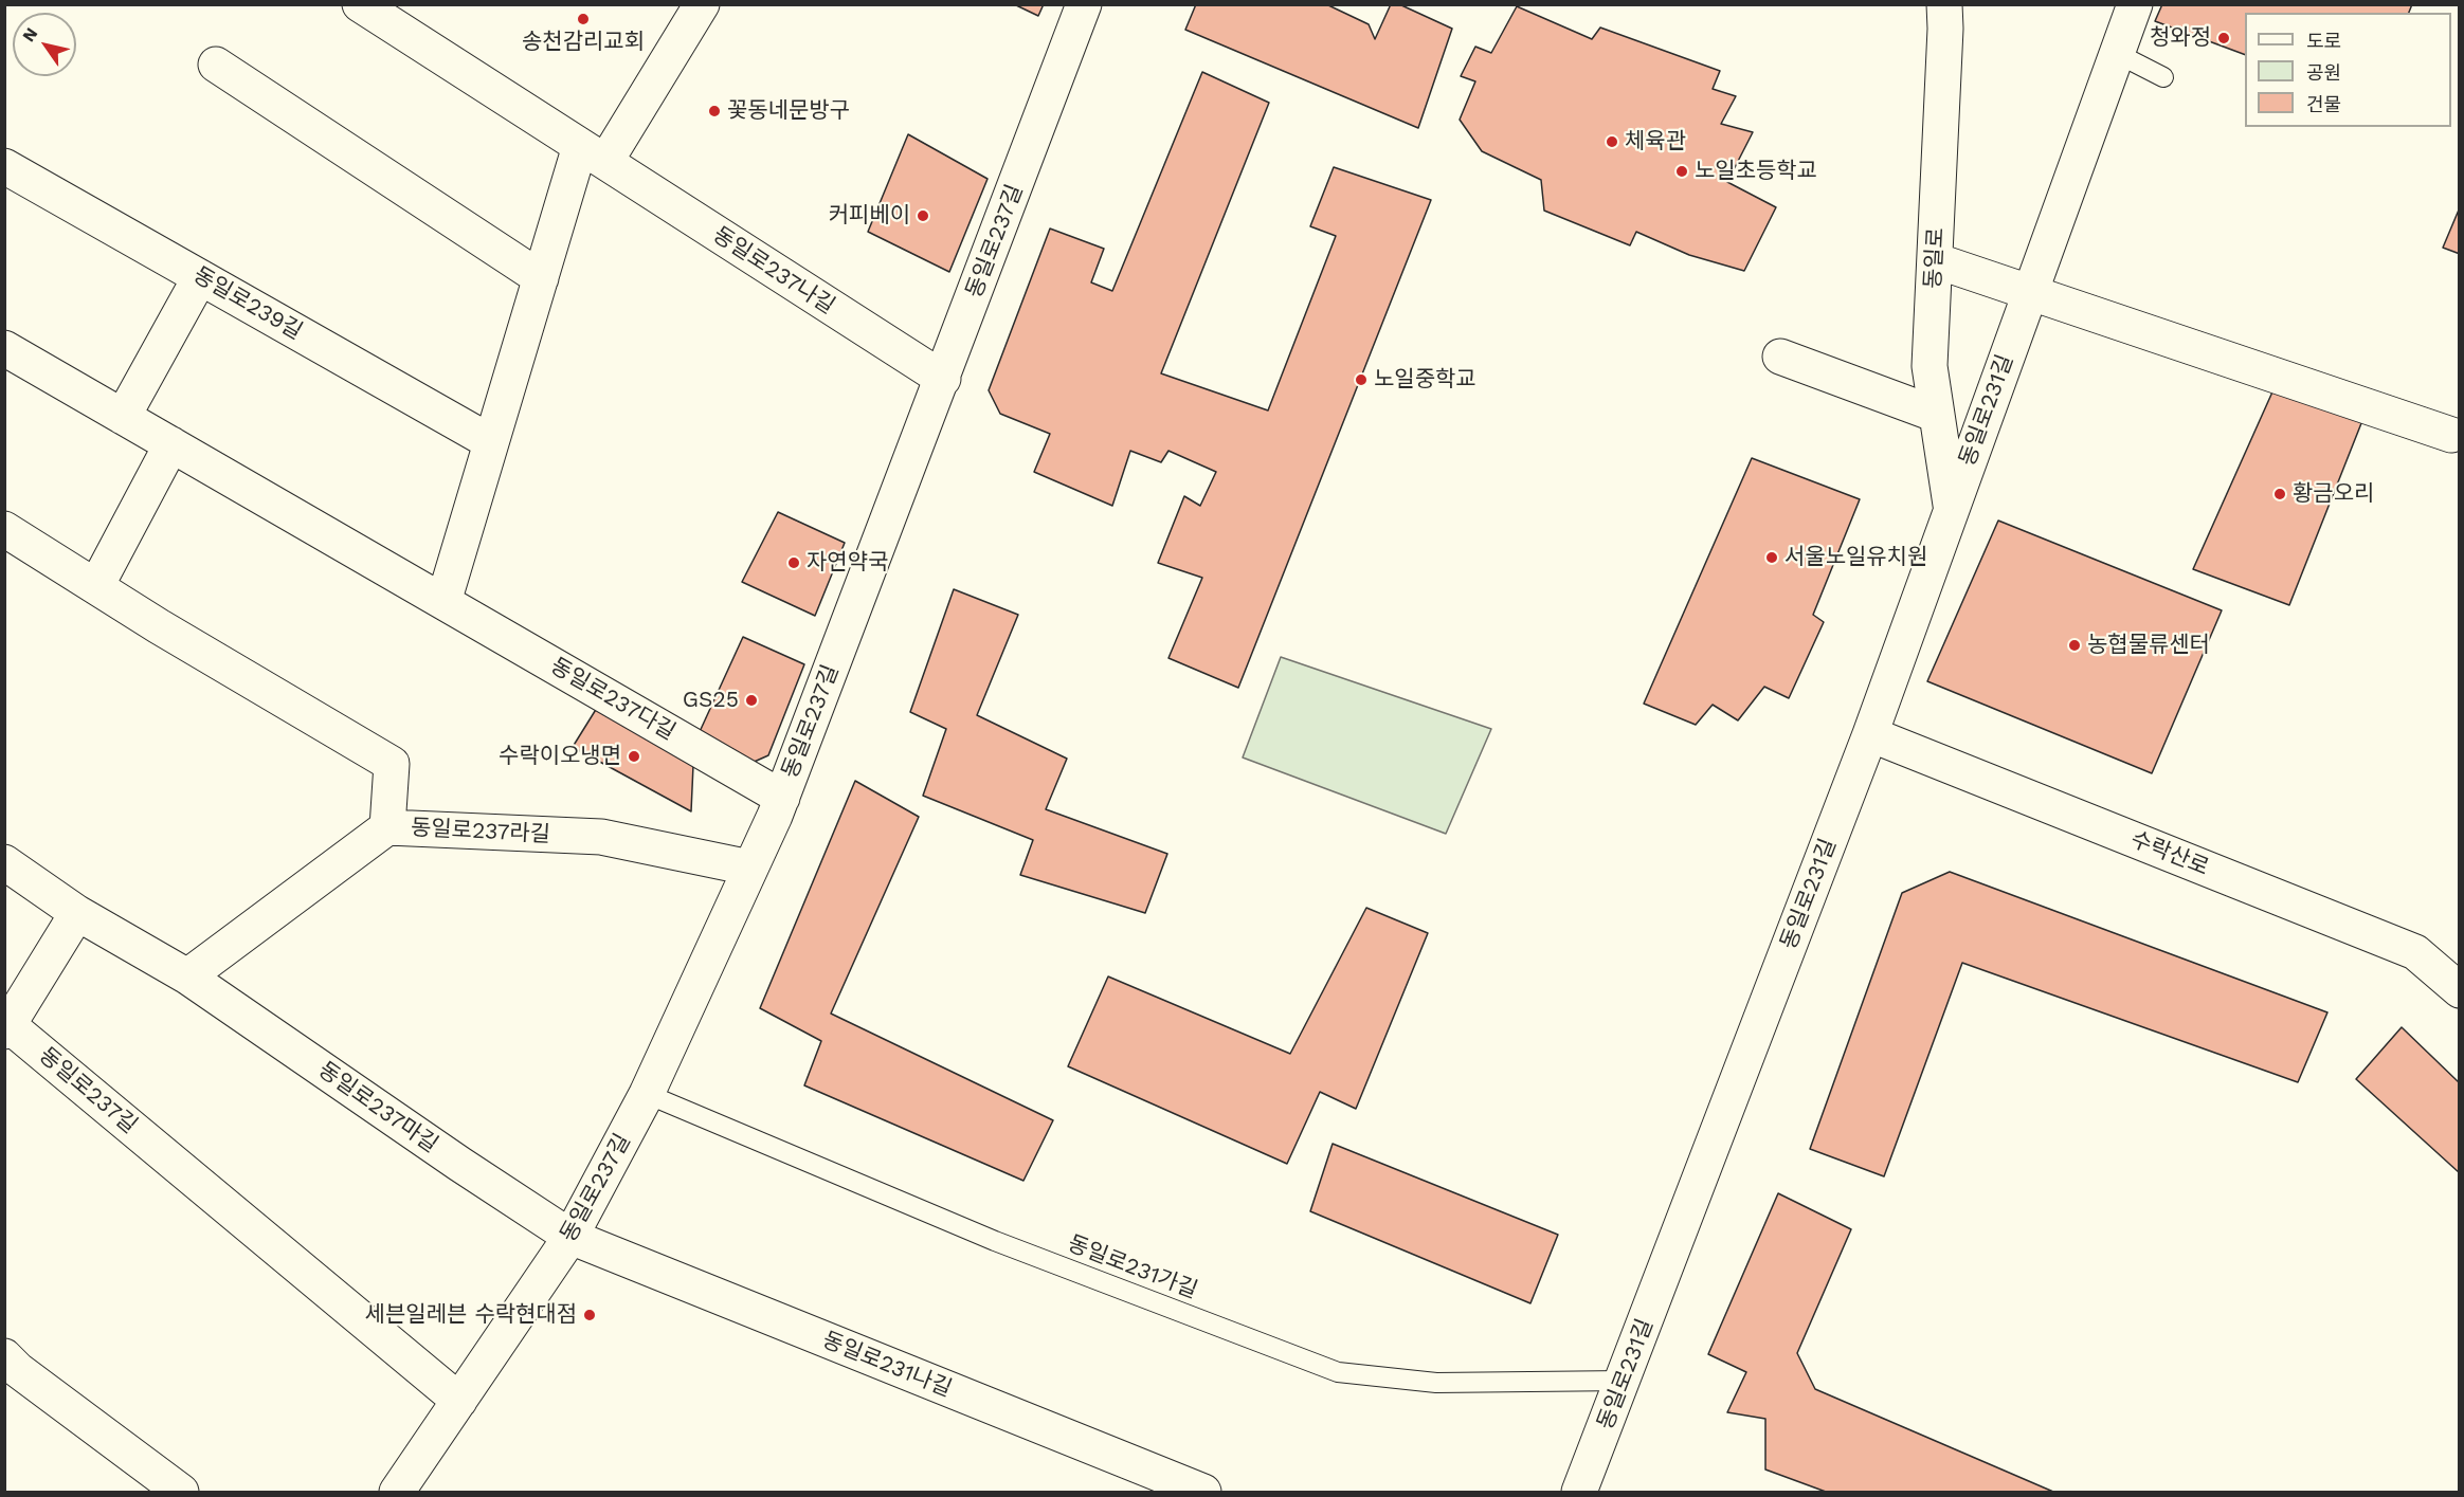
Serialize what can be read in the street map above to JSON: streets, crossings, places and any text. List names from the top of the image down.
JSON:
{
  "streets": {
    "street": [
      "동일로237길",
      "동일로",
      "동일로237나길",
      "동일로239길",
      "동일로231길",
      "동일로237다길",
      "동일로237라길",
      "수락산로",
      "동일로237마길",
      "동일로231나길"
    ],
    "lane": ["동일로231가길"]
  },
  "crossings": [
    ["동일로237길", "동일로237나길"],
    ["동일로237길", "동일로237다길"],
    ["동일로237길", "동일로237라길"],
    ["동일로237길", "동일로237마길"],
    ["동일로237길", "동일로231가길"],
    ["동일로237길", "동일로231나길"],
    ["동일로", "동일로231길"],
    ["동일로231길", "수락산로"],
    ["동일로231길", "동일로231가길"],
    ["동일로237마길", "동일로231나길"]
  ],
  "places": [
    "송천감리교회",
    "청와정",
    "꽃동네문방구",
    "체육관",
    "노일초등학교",
    "커피베이",
    "노일중학교",
    "황금오리",
    "서울노일유치원",
    "자연약국",
    "농협물류센터",
    "GS25",
    "수락이오냉면",
    "세븐일레븐 수락현대점"
  ],
  "legend": ["도로", "공원", "건물"],
  "north": "top left"
}
